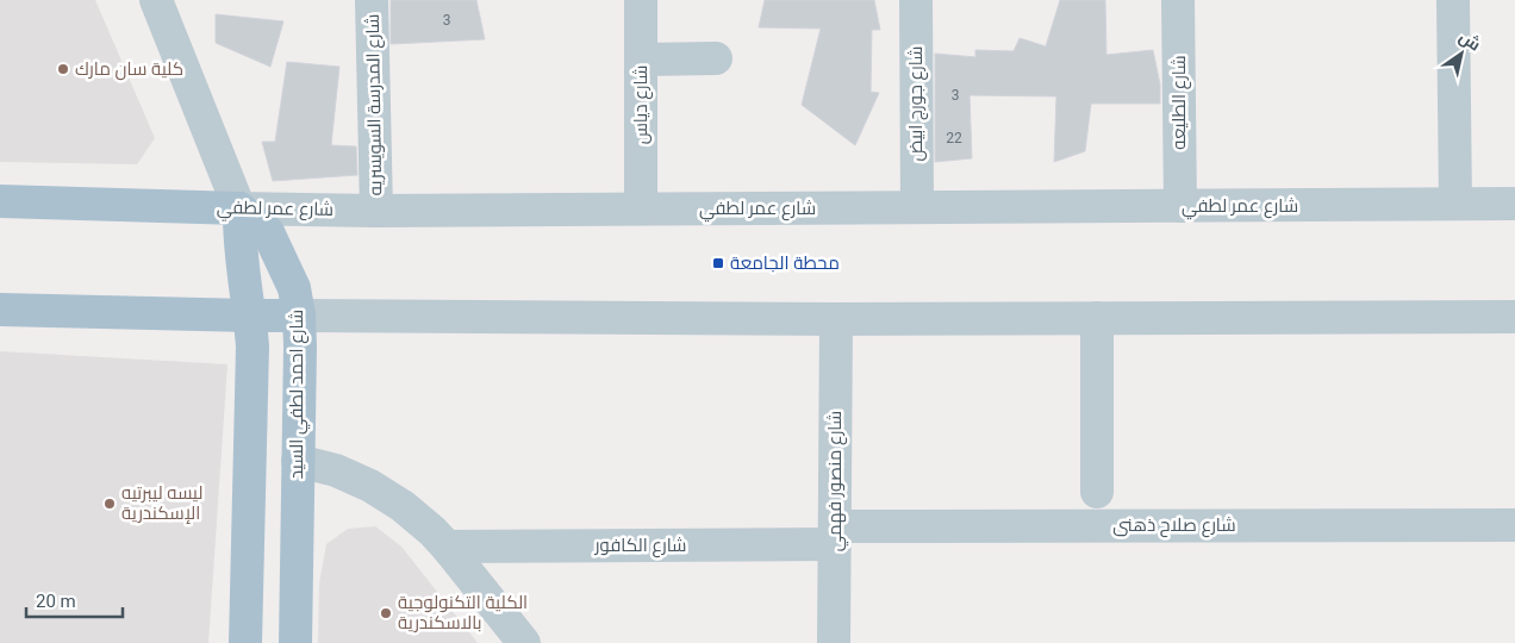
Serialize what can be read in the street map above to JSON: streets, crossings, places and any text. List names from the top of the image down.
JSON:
{
  "streets": {
    "main road": ["شارع عمر لطفي", "شارع احمد لطفي السيد"],
    "street": [
      "شارع الطليعه",
      "شارع جورج ابيض",
      "شارع المدرسة السويسريه",
      "شارع دياس",
      "شارع منصور فهمي",
      "شارع صلاح ذهنى",
      "شارع الكافور"
    ]
  },
  "crossings": [
    ["شارع الطليعه", "شارع عمر لطفي"],
    ["شارع جورج ابيض", "شارع عمر لطفي"],
    ["شارع المدرسة السويسريه", "شارع عمر لطفي"],
    ["شارع دياس", "شارع عمر لطفي"],
    ["شارع عمر لطفي", "شارع احمد لطفي السيد"],
    ["شارع منصور فهمي", "شارع صلاح ذهنى"],
    ["شارع منصور فهمي", "شارع الكافور"],
    ["شارع صلاح ذهنى", "شارع الكافور"]
  ],
  "places": {
    "other": ["كلية سان مارك", "ليسه ليبرتيه الإسكندرية", "الكلية التكنولوجية بالاسكندرية"],
    "transit": ["محطة الجامعة"]
  },
  "house_numbers": ["3", "3", "22"],
  "scale_bar": "20 m",
  "north": "top right"
}
